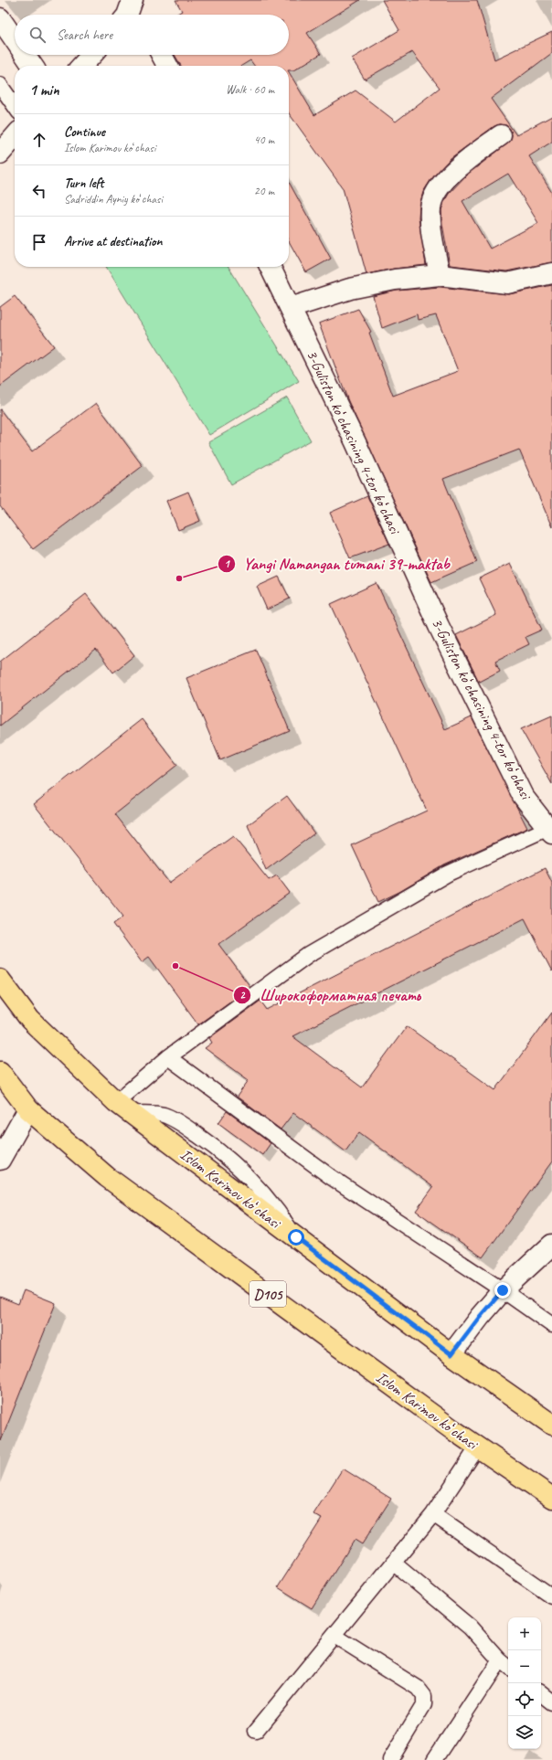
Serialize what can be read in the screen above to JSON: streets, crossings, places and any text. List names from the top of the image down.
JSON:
{
  "streets": {
    "main road": ["Islom Karimov koʻchasi", "D105"],
    "street": ["3-Guliston koʻchasining 4-tor koʻchasi"]
  },
  "places": ["Yangi Namangan tumani 39-maktab", "Широкоформатная печать"],
  "page": {
    "search": "Search here",
    "heading": ["1 min", "Walk · 60 m"],
    "list": [
      ["Continue", "Islom Karimov koʻchasi", "40 m"],
      ["Turn left", "Sadriddin Ayniy koʻchasi", "20 m"],
      "Arrive at destination"
    ],
    "map_buttons": ["+", "−"]
  }
}
